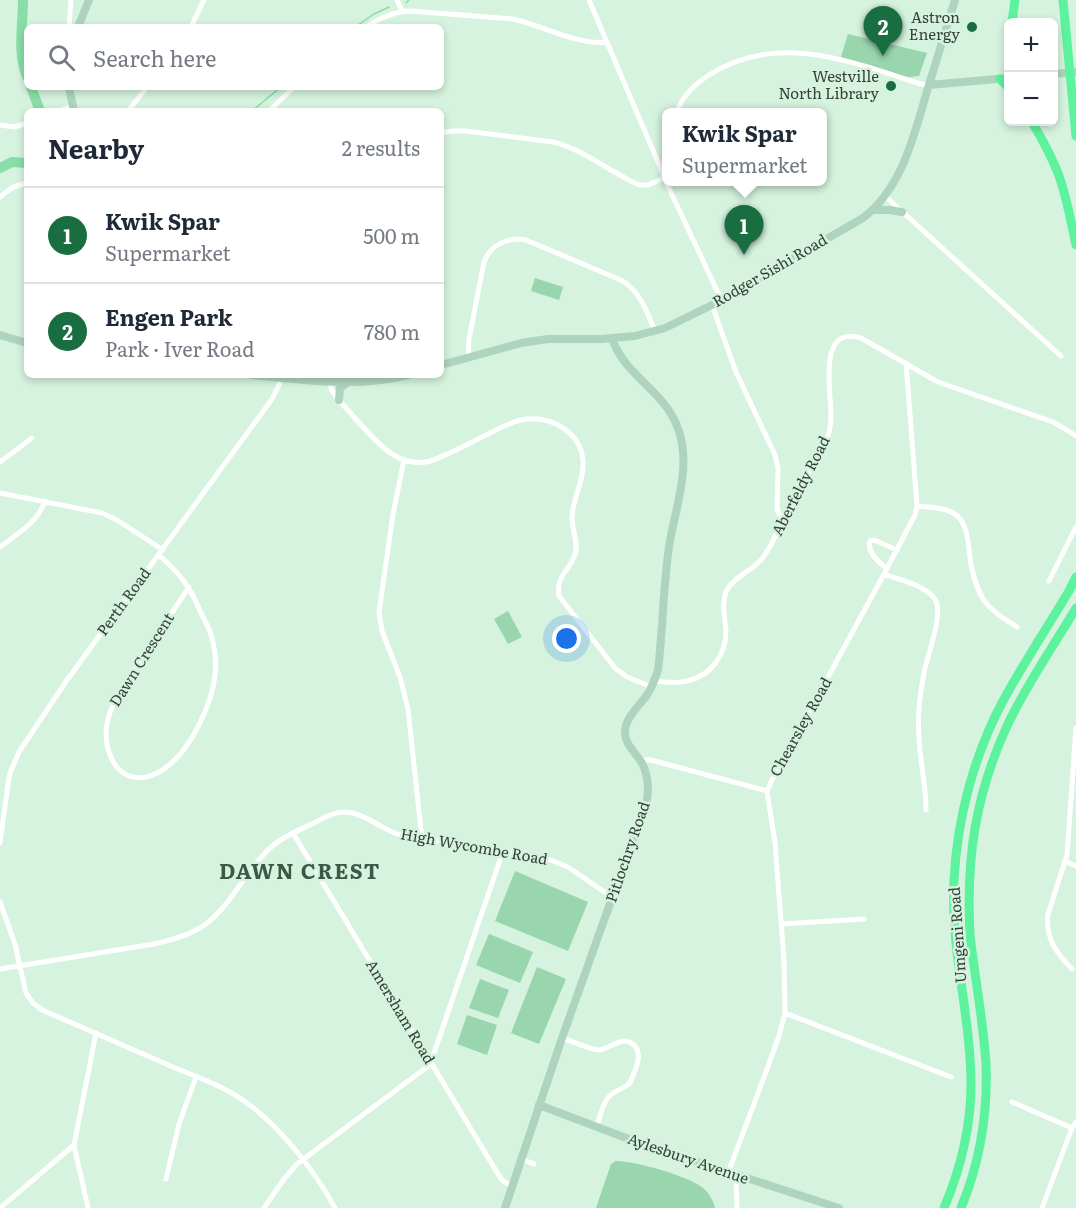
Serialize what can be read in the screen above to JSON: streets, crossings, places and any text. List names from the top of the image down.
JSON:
{
  "streets": {
    "highway": ["Umgeni Road"],
    "street": [
      "Rodger Sishi Road",
      "Aberfeldy Road",
      "Perth Road",
      "Dawn Crescent",
      "Chearsley Road",
      "High Wycombe Road",
      "Pitlochry Road",
      "Amersham Road",
      "Aylesbury Avenue"
    ]
  },
  "crossings": [
    ["Rodger Sishi Road", "Pitlochry Road"],
    ["Aberfeldy Road", "Chearsley Road"],
    ["Aberfeldy Road", "Pitlochry Road"],
    ["Perth Road", "Dawn Crescent"],
    ["Chearsley Road", "Aylesbury Avenue"],
    ["High Wycombe Road", "Pitlochry Road"],
    ["High Wycombe Road", "Amersham Road"],
    ["Pitlochry Road", "Amersham Road"],
    ["Pitlochry Road", "Aylesbury Avenue"]
  ],
  "districts": ["DAWN CREST"],
  "places": ["Astron Energy", "Westville North Library"],
  "page": {
    "pins": ["2", "1"],
    "map_buttons": ["+", "−"],
    "search": "Search here",
    "popup": ["Kwik Spar", "Supermarket"],
    "heading": ["Nearby", "2 results"],
    "list": [
      {
        "mark": "1",
        "name": "Kwik Spar",
        "note": "Supermarket",
        "value": "500 m"
      },
      {
        "mark": "2",
        "name": "Engen Park",
        "note": "Park · Iver Road",
        "value": "780 m"
      }
    ]
  }
}
